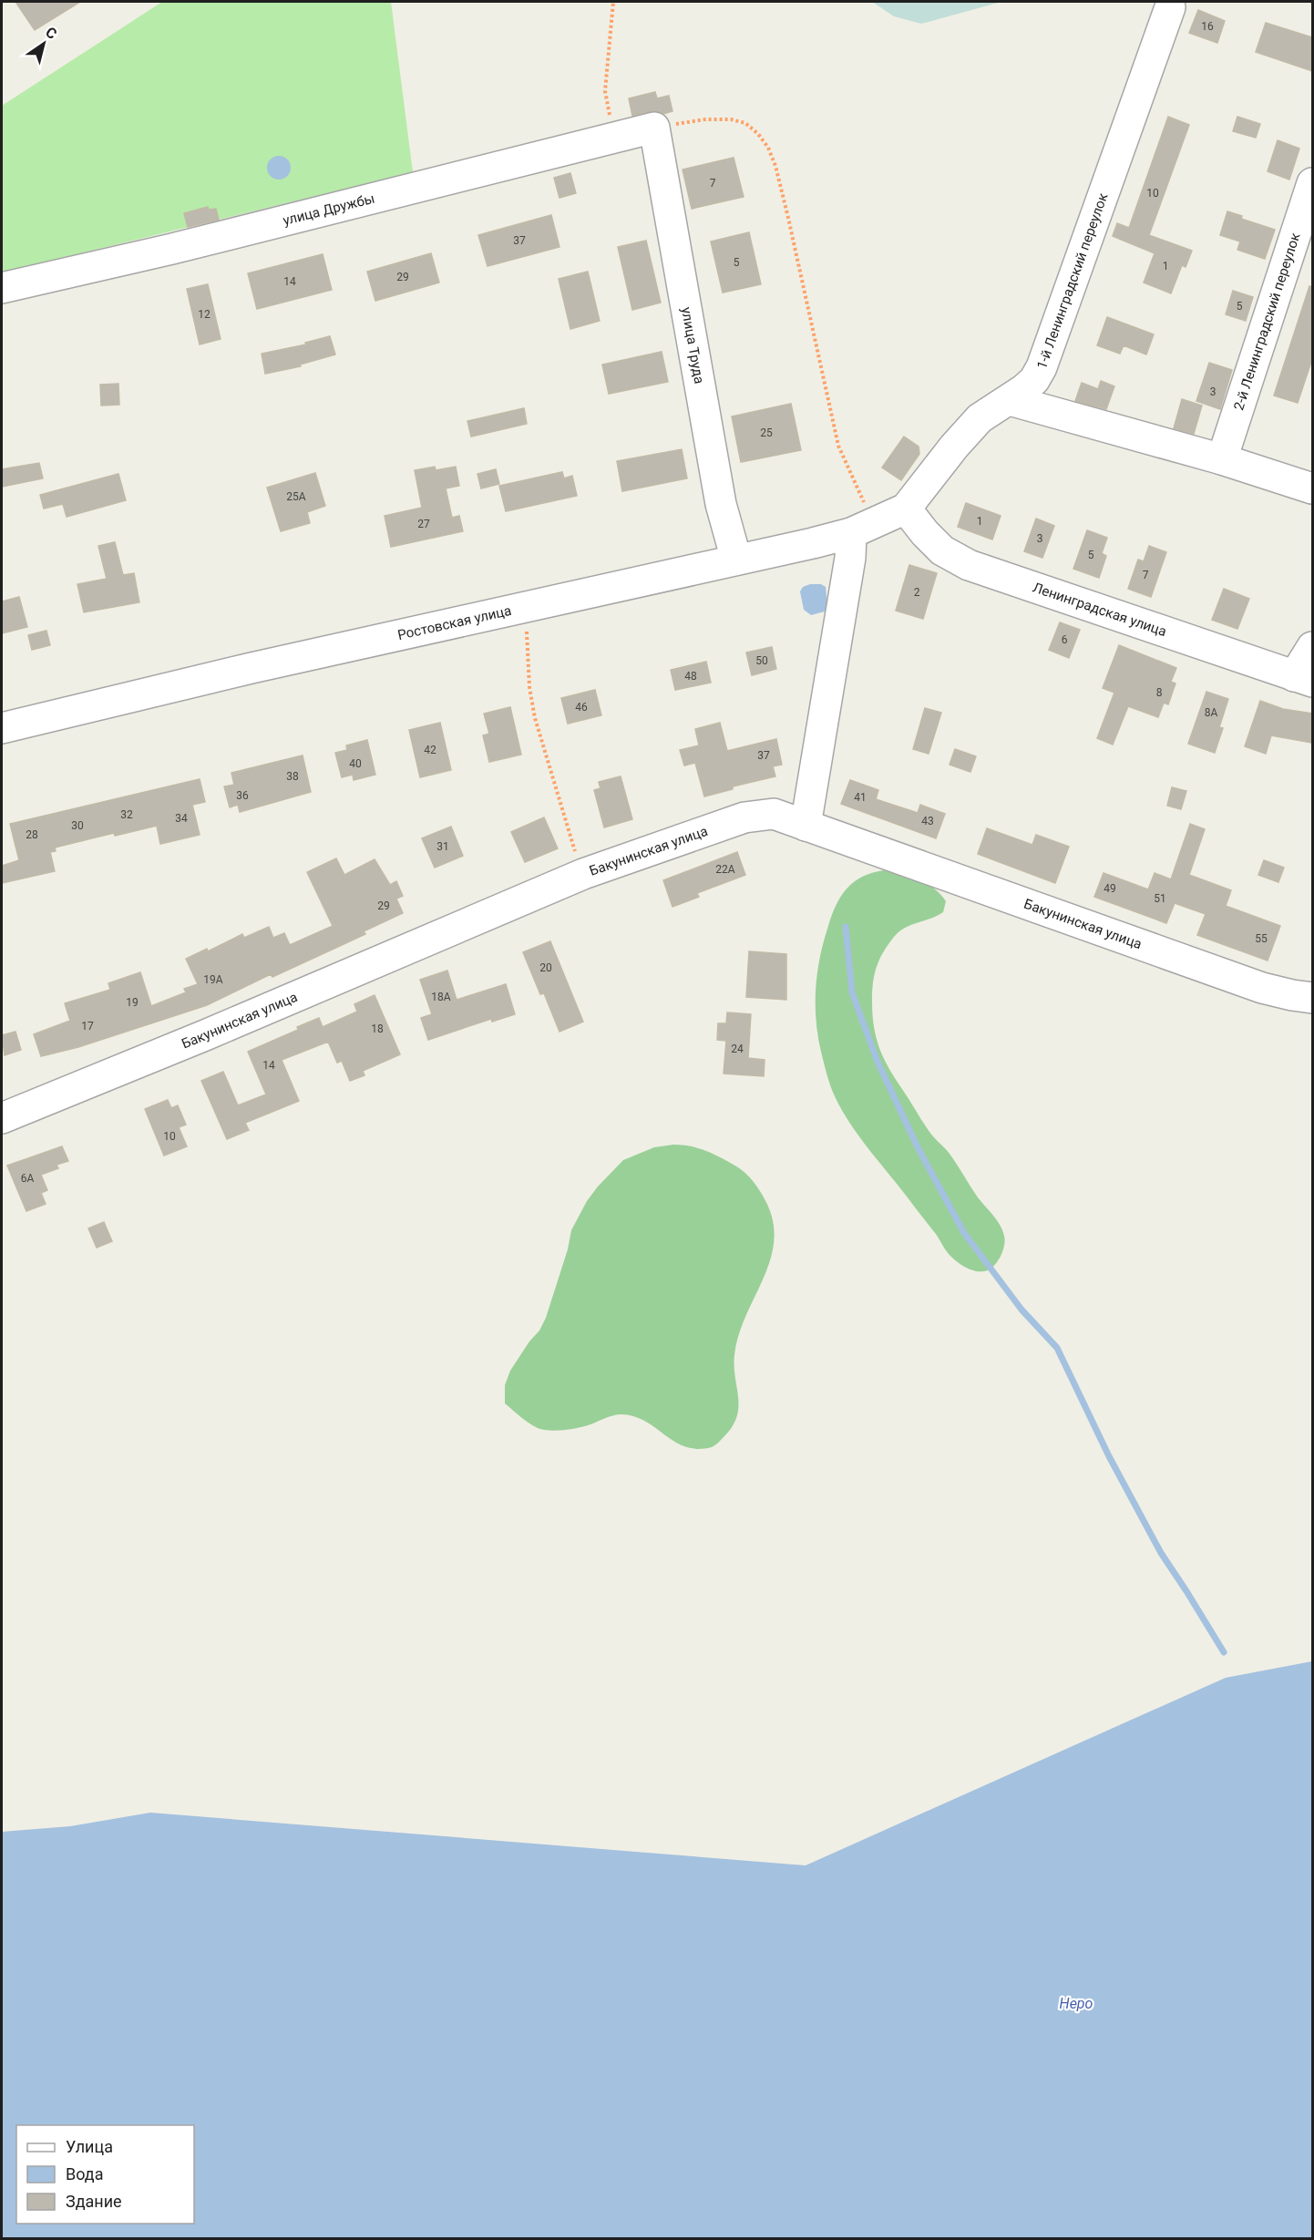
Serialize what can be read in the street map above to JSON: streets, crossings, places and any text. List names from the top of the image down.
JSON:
{
  "streets": {
    "street": [
      "улица Дружбы",
      "1-й Ленинградский переулок",
      "2-й Ленинградский переулок",
      "улица Труда",
      "Ленинградская улица",
      "Ростовская улица",
      "Бакунинская улица"
    ]
  },
  "crossings": [
    ["улица Дружбы", "улица Труда"],
    ["1-й Ленинградский переулок", "Ленинградская улица"],
    ["1-й Ленинградский переулок", "Ростовская улица"],
    ["улица Труда", "Ростовская улица"],
    ["Ленинградская улица", "Ростовская улица"]
  ],
  "water": ["Неро"],
  "house_numbers": [
    "16",
    "7",
    "10",
    "37",
    "5",
    "1",
    "29",
    "14",
    "5",
    "12",
    "3",
    "25",
    "25А",
    "1",
    "27",
    "3",
    "5",
    "7",
    "2",
    "6",
    "50",
    "48",
    "8",
    "46",
    "8А",
    "42",
    "37",
    "40",
    "38",
    "36",
    "41",
    "32",
    "34",
    "43",
    "30",
    "28",
    "31",
    "22А",
    "49",
    "51",
    "29",
    "55",
    "20",
    "19А",
    "18А",
    "19",
    "17",
    "18",
    "24",
    "14",
    "10",
    "6А"
  ],
  "legend": ["Улица", "Вода", "Здание"],
  "north": "top right"
}
